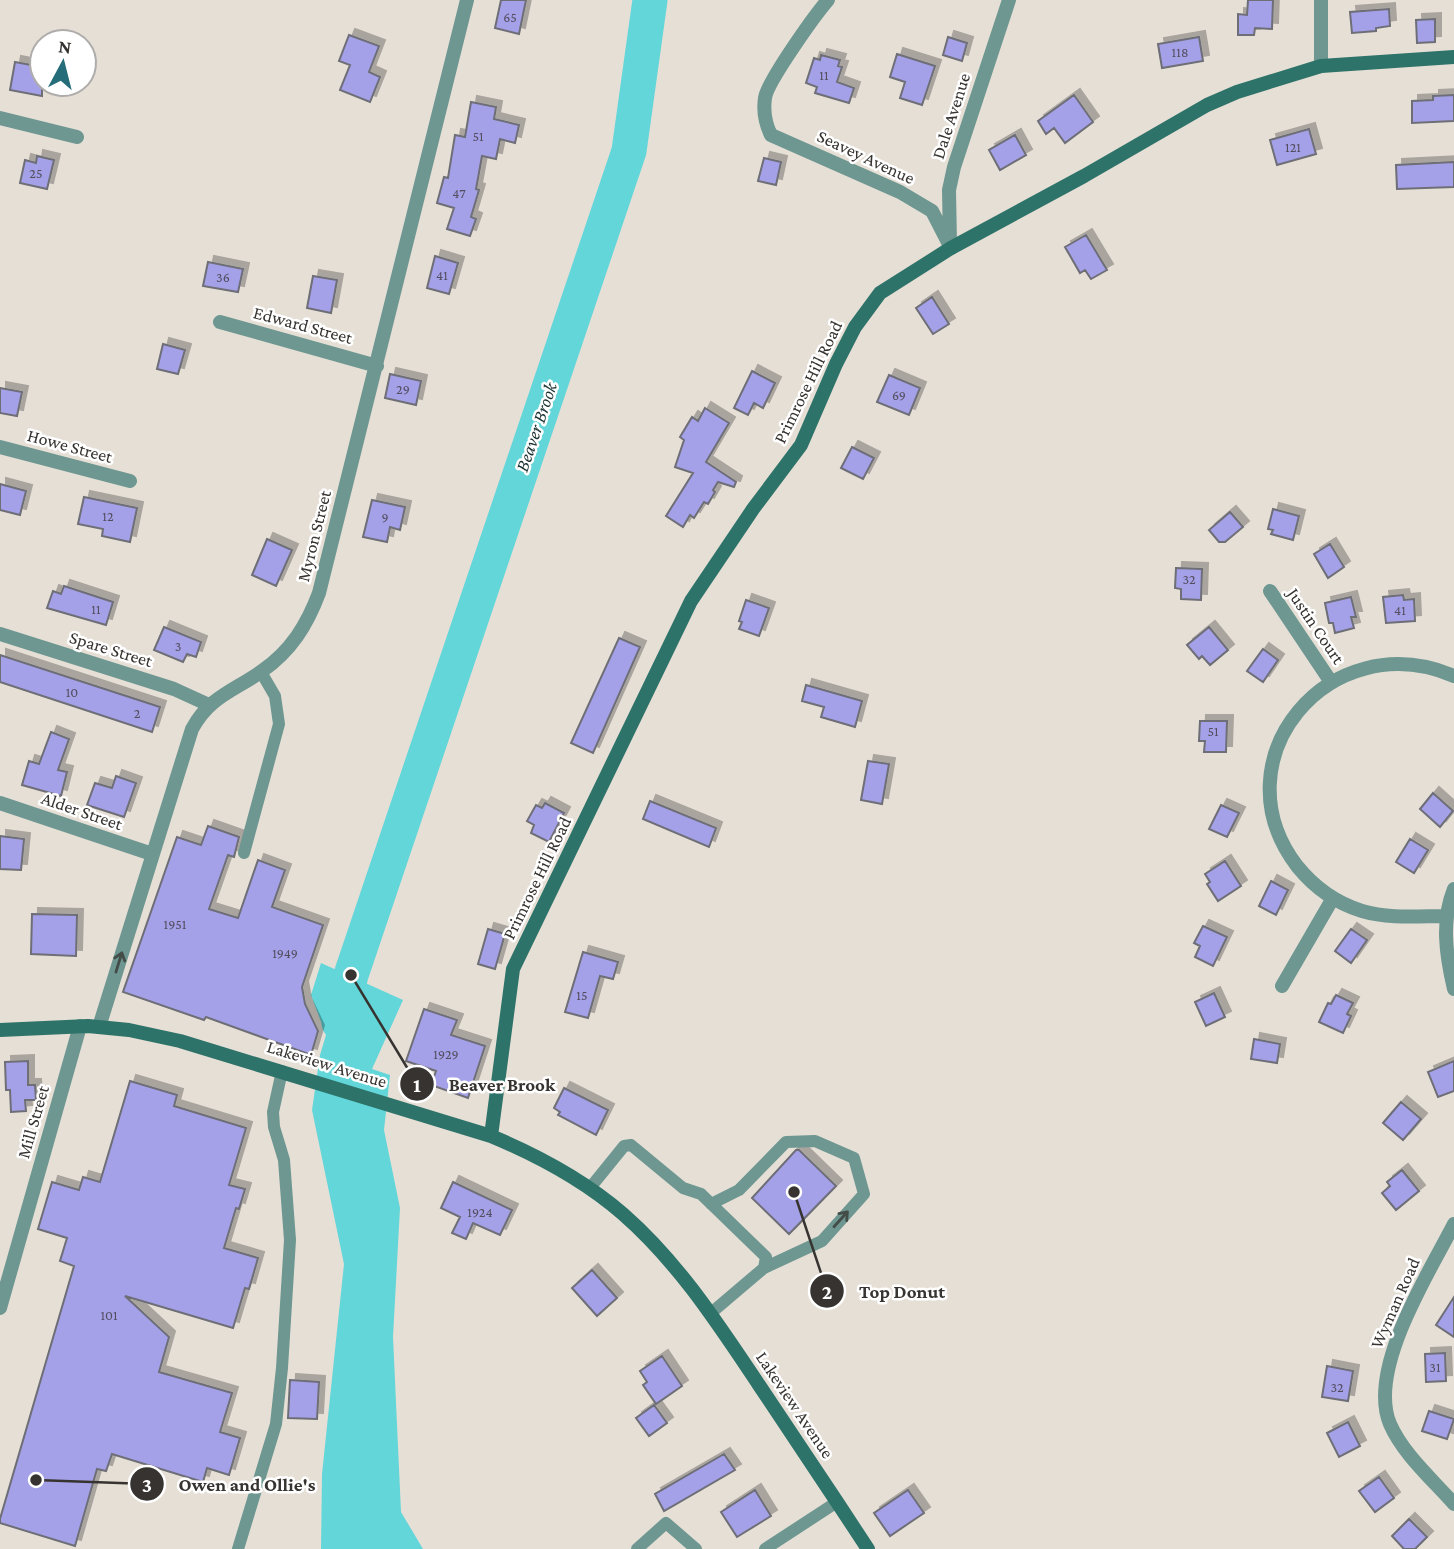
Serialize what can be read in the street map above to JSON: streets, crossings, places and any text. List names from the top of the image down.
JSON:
{
  "streets": {
    "street": [
      "Dale Avenue",
      "Seavey Avenue",
      "Edward Street",
      "Primrose Hill Road",
      "Howe Street",
      "Myron Street",
      "Justin Court",
      "Spare Street",
      "Alder Street",
      "Lakeview Avenue",
      "Mill Street",
      "Wyman Road"
    ]
  },
  "crossings": [
    ["Dale Avenue", "Seavey Avenue"],
    ["Dale Avenue", "Primrose Hill Road"],
    ["Seavey Avenue", "Primrose Hill Road"],
    ["Edward Street", "Myron Street"],
    ["Primrose Hill Road", "Lakeview Avenue"],
    ["Myron Street", "Spare Street"],
    ["Myron Street", "Alder Street"],
    ["Myron Street", "Lakeview Avenue"],
    ["Lakeview Avenue", "Mill Street"]
  ],
  "water": ["Beaver Brook"],
  "places": ["Beaver Brook", "Top Donut", "Owen and Ollie's"],
  "house_numbers": [
    "65",
    "118",
    "11",
    "51",
    "121",
    "25",
    "47",
    "41",
    "36",
    "29",
    "69",
    "12",
    "9",
    "32",
    "11",
    "41",
    "3",
    "10",
    "2",
    "51",
    "1951",
    "1949",
    "15",
    "1929",
    "1924",
    "101",
    "31",
    "32"
  ],
  "north": "top"
}
